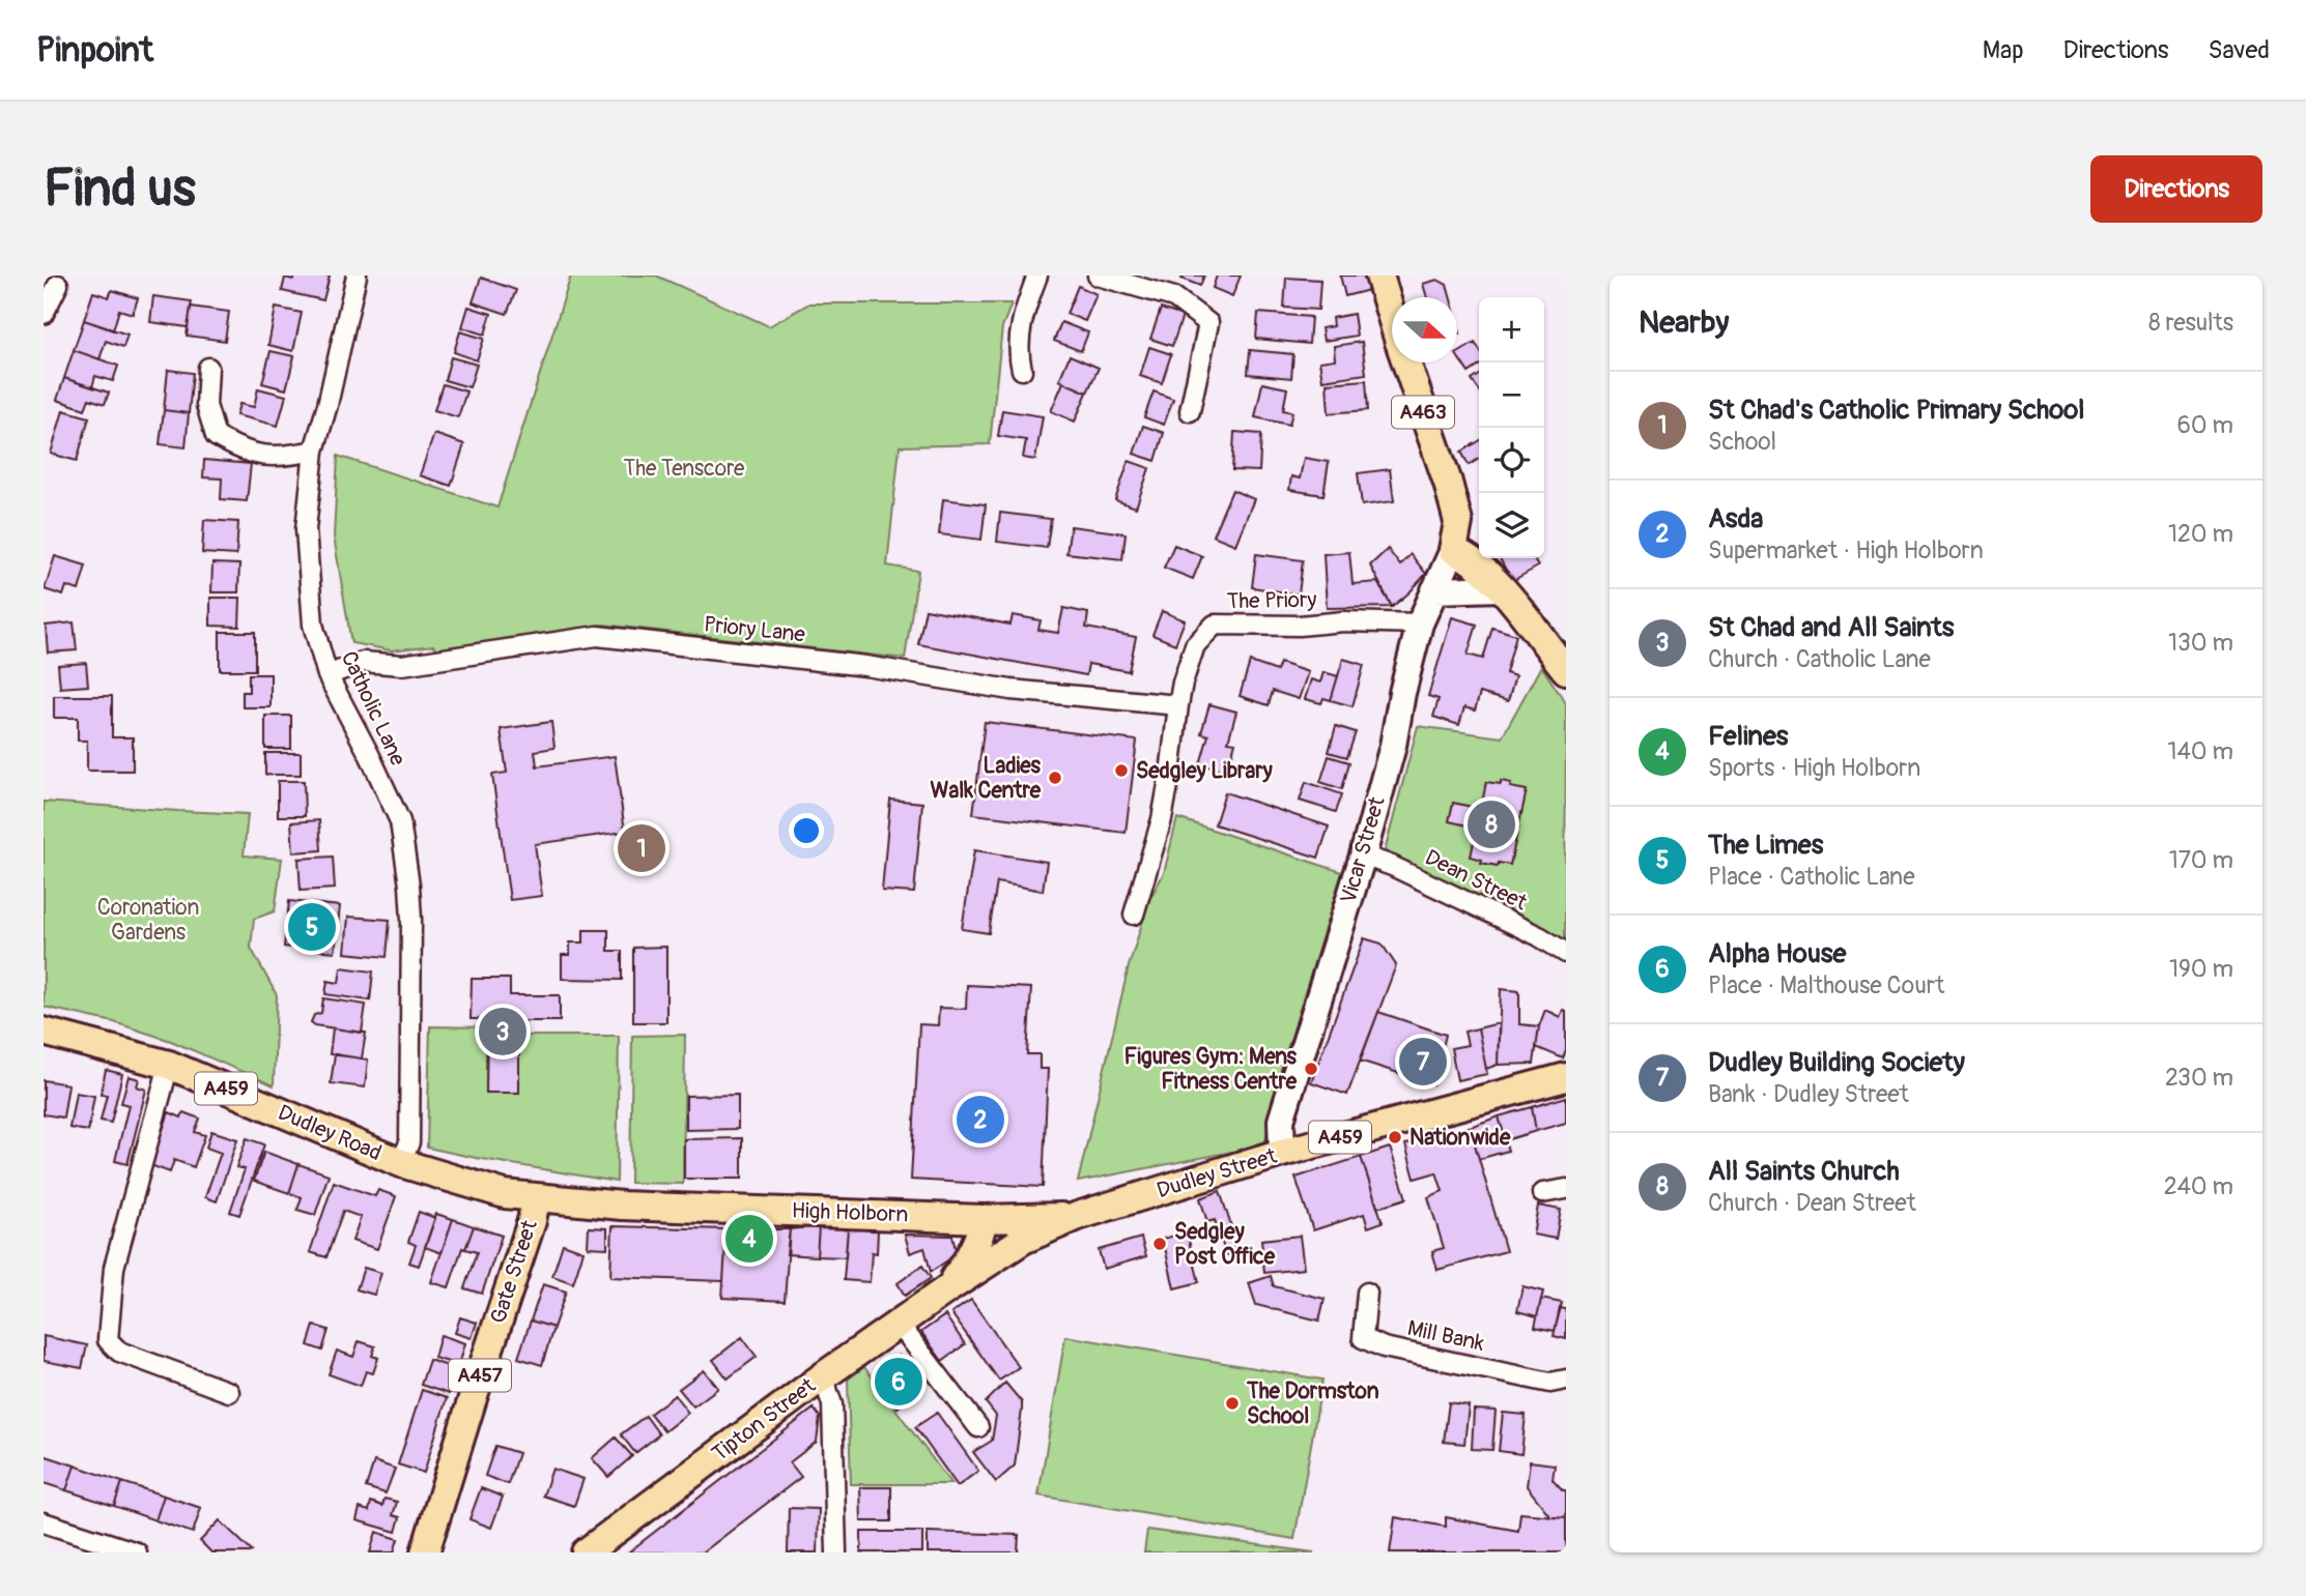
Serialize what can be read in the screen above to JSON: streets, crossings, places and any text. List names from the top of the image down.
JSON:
{
  "streets": {
    "main road": [
      "A463",
      "Vicar Street",
      "A459",
      "Dudley Road",
      "Dudley Street",
      "High Holborn",
      "Gate Street",
      "A457",
      "Tipton Street"
    ],
    "street": [
      "The Priory",
      "Priory Lane",
      "Catholic Lane",
      "Dean Street",
      "Mill Bank"
    ]
  },
  "crossings": [
    ["A463", "Vicar Street"],
    ["The Priory", "Priory Lane"],
    ["The Priory", "Vicar Street"],
    ["Priory Lane", "Catholic Lane"],
    ["Catholic Lane", "Dudley Road"],
    ["Vicar Street", "Dean Street"],
    ["Vicar Street", "Dudley Street"],
    ["Dudley Road", "High Holborn"],
    ["Dudley Road", "Gate Street"],
    ["Dudley Street", "High Holborn"],
    ["Dudley Street", "Tipton Street"],
    ["High Holborn", "Gate Street"],
    ["High Holborn", "Tipton Street"]
  ],
  "parks": ["The Tenscore", "Coronation Gardens"],
  "places": [
    "Sedgley Library",
    "Ladies Walk Centre",
    "Figures Gym: Mens Fitness Centre",
    "Nationwide",
    "Sedgley Post Office",
    "The Dormston School"
  ],
  "north": "right",
  "page": {
    "header": "Pinpoint",
    "nav": ["Map", "Directions", "Saved"],
    "buttons": "Directions",
    "title": "Find us",
    "heading": ["Nearby", "8 results"],
    "map_buttons": ["+", "−"],
    "list": [
      {
        "mark": "1",
        "name": "St Chad's Catholic Primary School",
        "note": "School",
        "value": "60 m"
      },
      {
        "mark": "2",
        "name": "Asda",
        "note": "Supermarket · High Holborn",
        "value": "120 m"
      },
      {
        "mark": "3",
        "name": "St Chad and All Saints",
        "note": "Church · Catholic Lane",
        "value": "130 m"
      },
      {
        "mark": "4",
        "name": "Felines",
        "note": "Sports · High Holborn",
        "value": "140 m"
      },
      {
        "mark": "5",
        "name": "The Limes",
        "note": "Place · Catholic Lane",
        "value": "170 m"
      },
      {
        "mark": "6",
        "name": "Alpha House",
        "note": "Place · Malthouse Court",
        "value": "190 m"
      },
      {
        "mark": "7",
        "name": "Dudley Building Society",
        "note": "Bank · Dudley Street",
        "value": "230 m"
      },
      {
        "mark": "8",
        "name": "All Saints Church",
        "note": "Church · Dean Street",
        "value": "240 m"
      }
    ],
    "pins": [
      "8",
      "1",
      "5",
      "3",
      "7",
      "2",
      "4",
      "6"
    ]
  }
}
